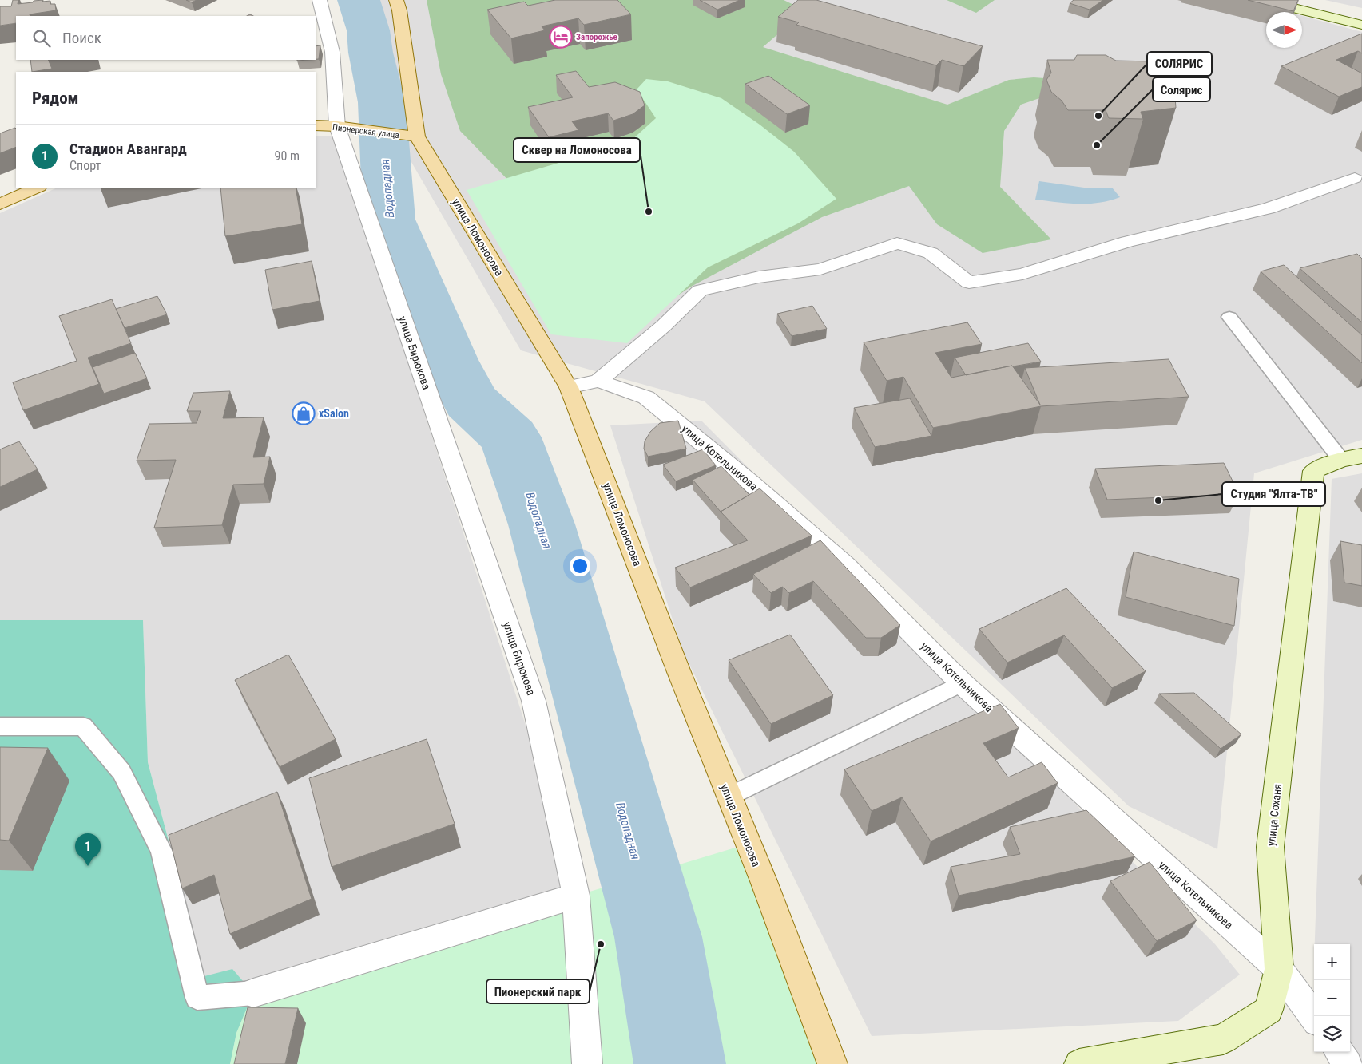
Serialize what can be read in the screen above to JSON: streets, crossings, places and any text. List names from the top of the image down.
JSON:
{
  "streets": {
    "main road": ["Пионерская улица", "улица Ломоносова", "улица Соханя"],
    "street": ["улица Бирюкова", "улица Котельникова"]
  },
  "crossings": [
    ["Пионерская улица", "улица Ломоносова"],
    ["Пионерская улица", "улица Бирюкова"],
    ["улица Котельникова", "улица Соханя"]
  ],
  "water": ["Водопадная"],
  "places": {
    "hotel": ["Запорожье"],
    "other": [
      "СОЛЯРИС",
      "Солярис",
      "Сквер на Ломоносова",
      "Студия \"Ялта-ТВ\"",
      "Пионерский парк"
    ],
    "shop": ["xSalon"]
  },
  "north": "right",
  "page": {
    "search": "Поиск",
    "heading": "Рядом",
    "list": [
      {
        "mark": "1",
        "name": "Стадион Авангард",
        "note": "Спорт",
        "value": "90 m"
      }
    ],
    "pins": "1",
    "map_buttons": ["+", "−"]
  }
}
